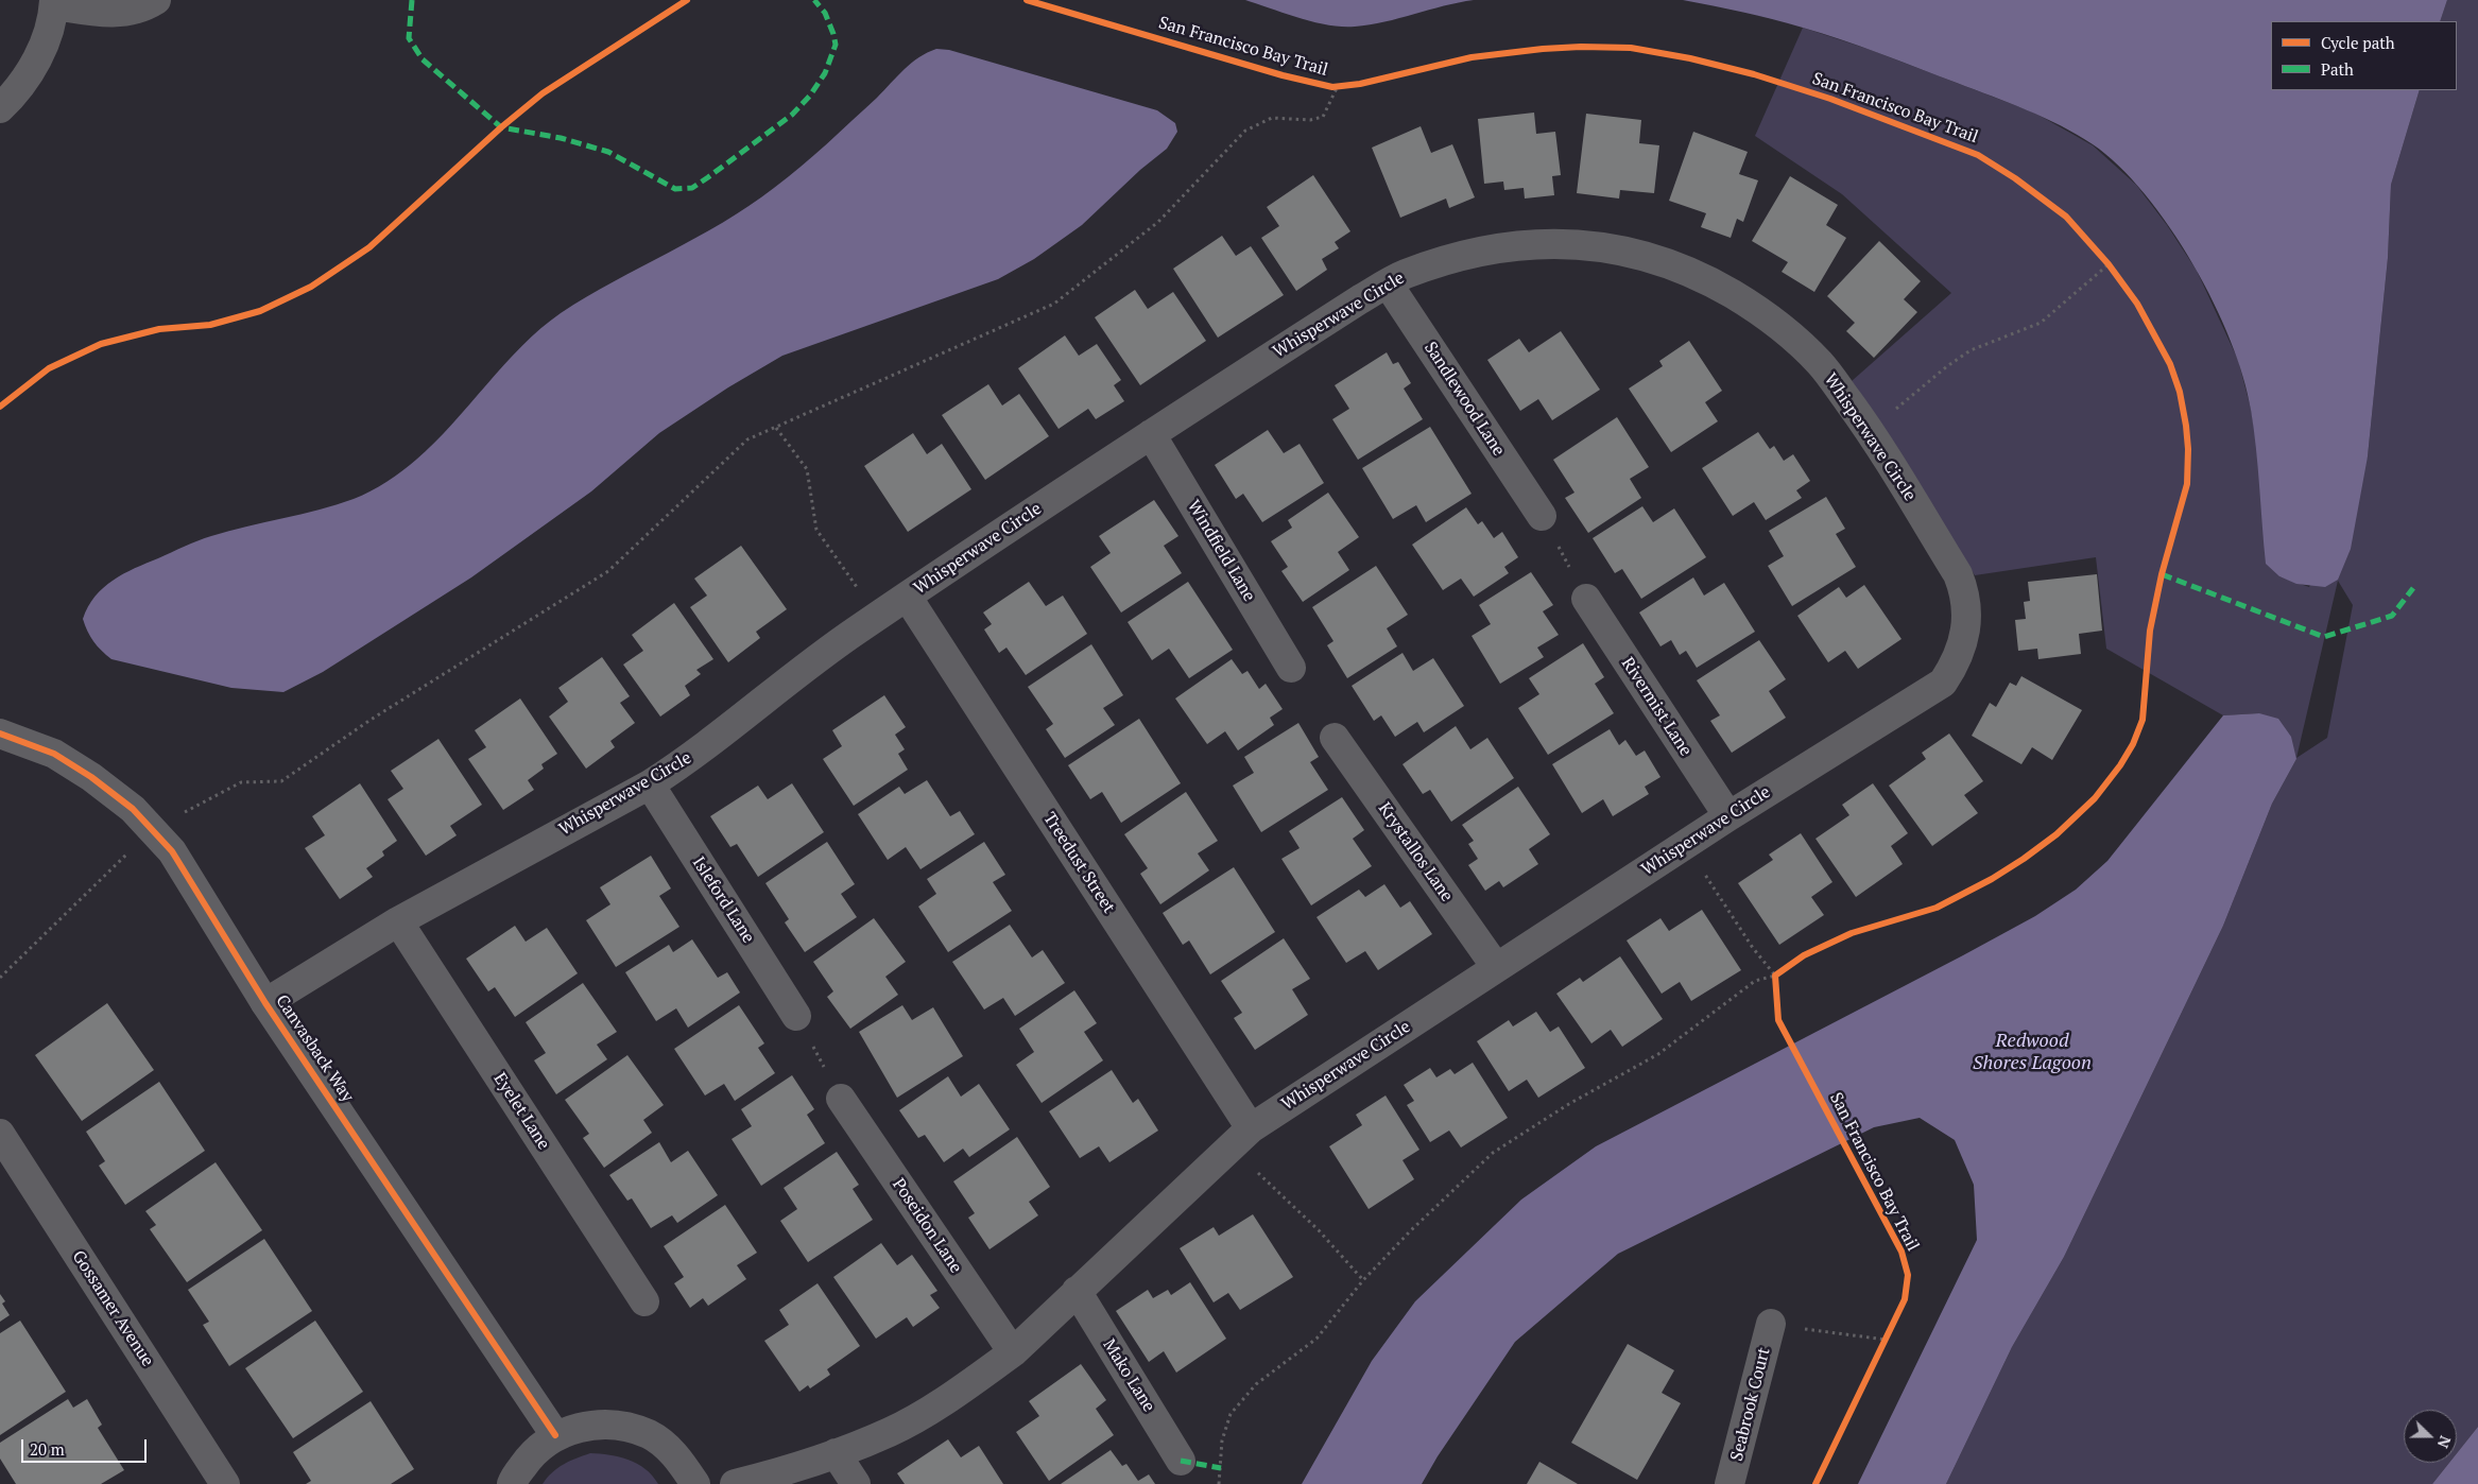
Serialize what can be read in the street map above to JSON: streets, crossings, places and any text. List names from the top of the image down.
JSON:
{
  "streets": {
    "street": [
      "Whisperwave Circle",
      "Sandlewood Lane",
      "Windfield Lane",
      "Rivermist Lane",
      "Krystallos Lane",
      "Treedust Street",
      "Isleford Lane",
      "Canvasback Way",
      "Eyelet Lane",
      "Poseidon Lane",
      "Gossamer Avenue",
      "Mako Lane",
      "Seabrook Court"
    ],
    "cycle path": ["San Francisco Bay Trail"]
  },
  "crossings": [
    ["Whisperwave Circle", "Sandlewood Lane"],
    ["Whisperwave Circle", "Windfield Lane"],
    ["Whisperwave Circle", "Rivermist Lane"],
    ["Whisperwave Circle", "Krystallos Lane"],
    ["Whisperwave Circle", "Treedust Street"],
    ["Whisperwave Circle", "Isleford Lane"],
    ["Whisperwave Circle", "Canvasback Way"],
    ["Whisperwave Circle", "Eyelet Lane"],
    ["Whisperwave Circle", "Poseidon Lane"],
    ["Whisperwave Circle", "Mako Lane"]
  ],
  "water": ["Redwood Shores Lagoon"],
  "legend": ["Cycle path", "Path"],
  "scale_bar": "20 m",
  "north": "right"
}
